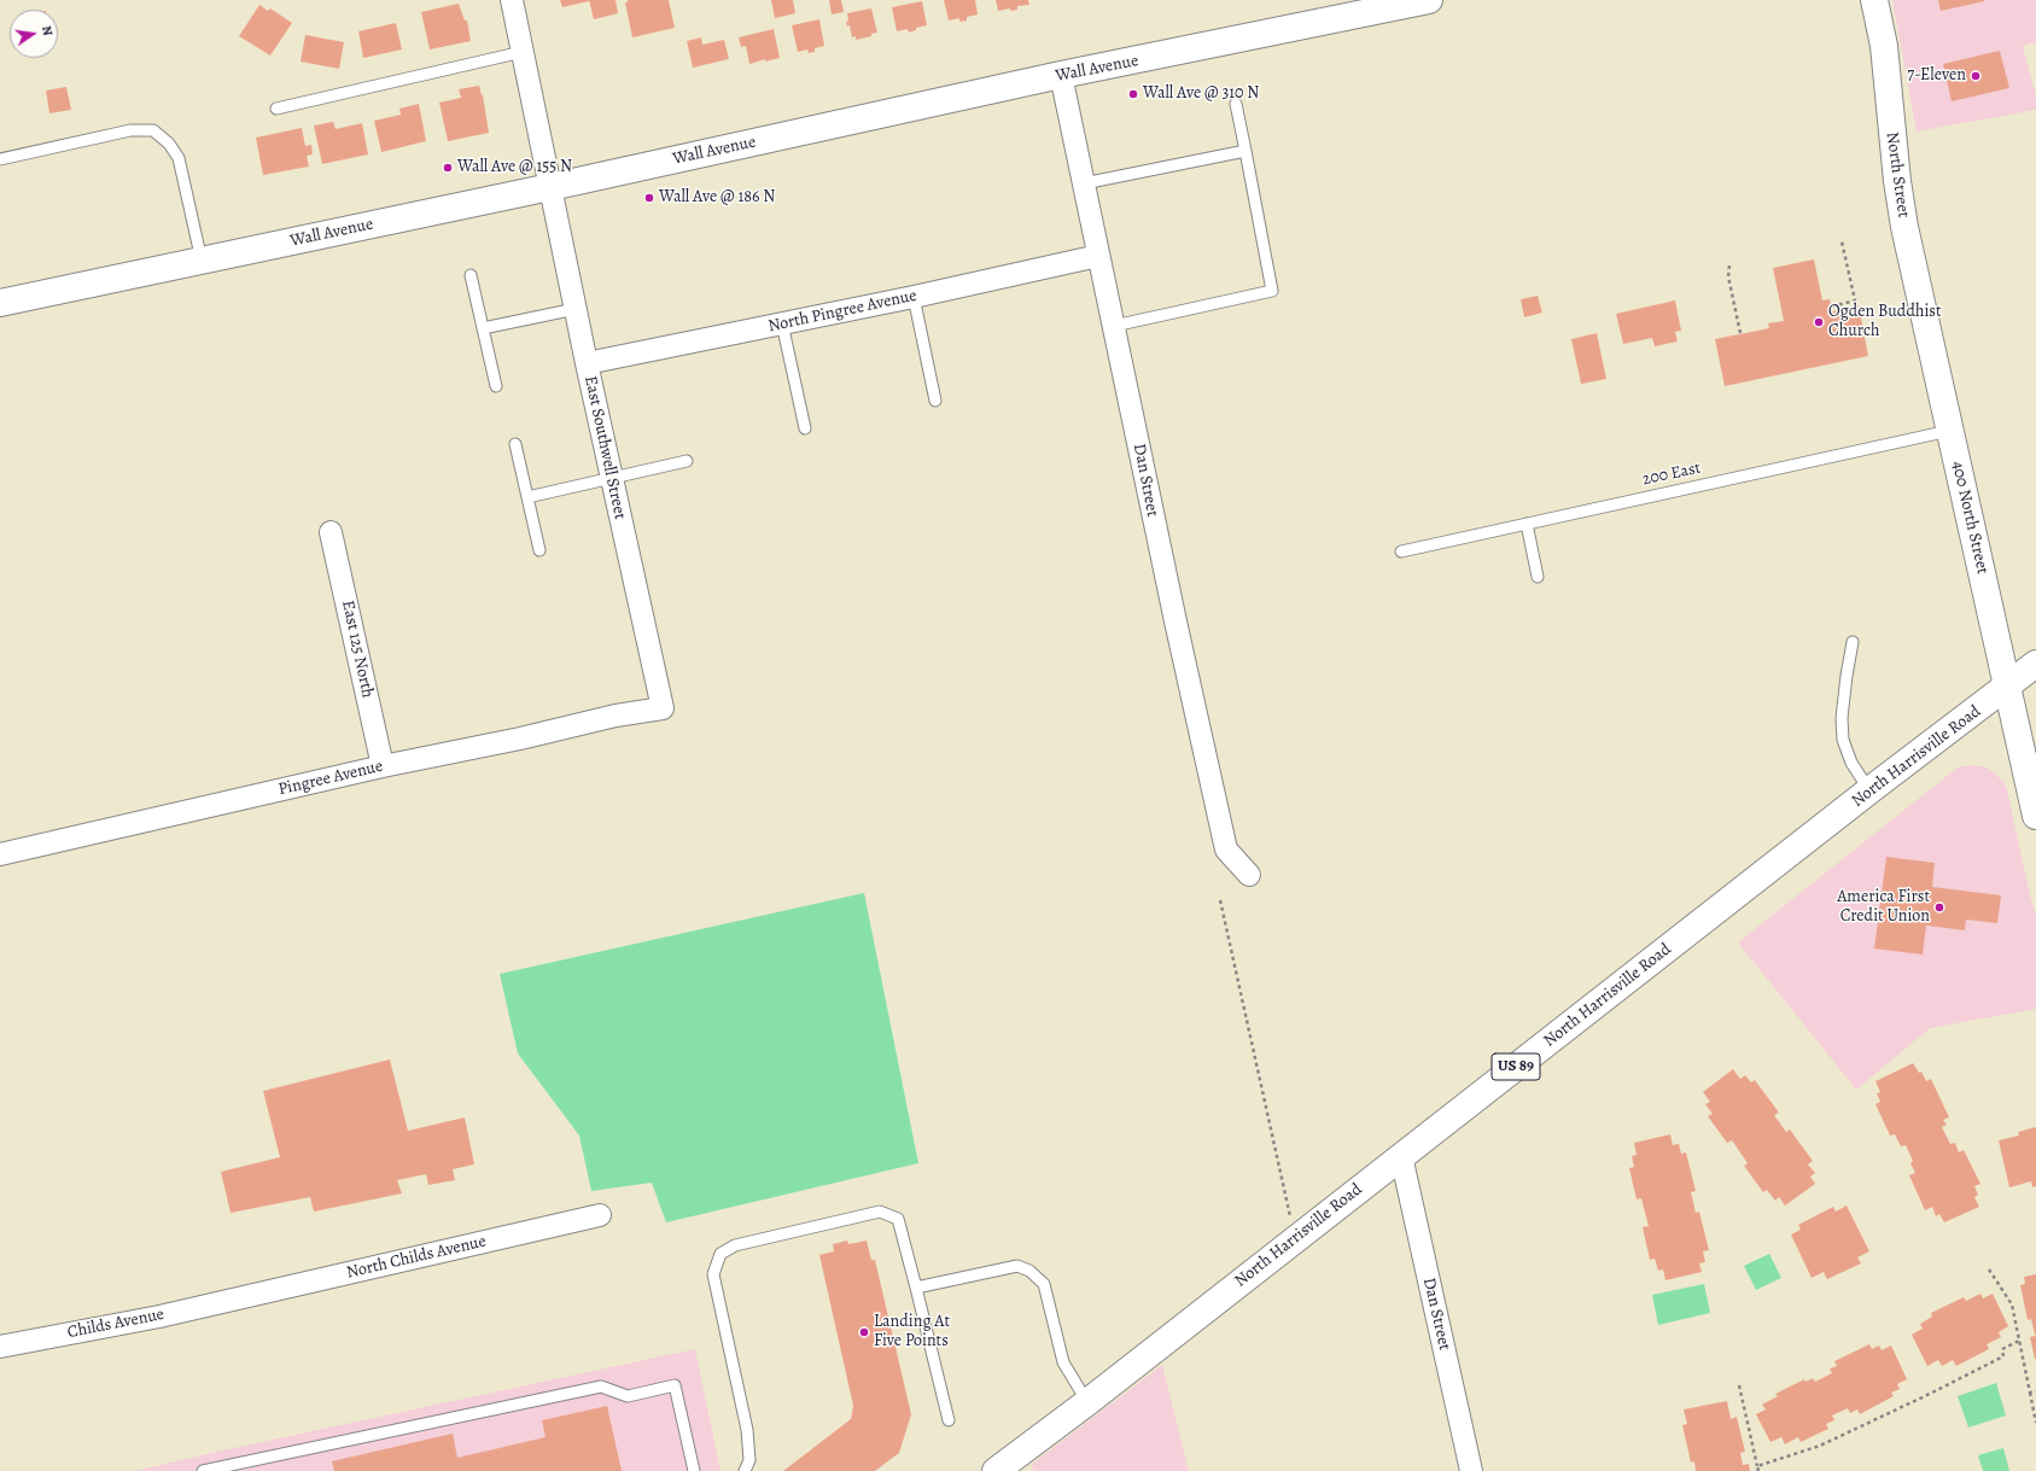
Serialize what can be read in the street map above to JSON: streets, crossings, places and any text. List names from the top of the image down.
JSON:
{
  "streets": {
    "main road": [
      "Wall Avenue",
      "North Street",
      "400 North Street",
      "North Harrisville Road",
      "US 89"
    ],
    "street": [
      "North Pingree Avenue",
      "East Southwell Street",
      "Dan Street",
      "East 125 North",
      "Pingree Avenue",
      "North Childs Avenue",
      "Childs Avenue"
    ],
    "lane": ["200 East"]
  },
  "crossings": [
    ["Wall Avenue", "East Southwell Street"],
    ["Wall Avenue", "Dan Street"],
    ["North Street", "400 North Street"],
    ["North Pingree Avenue", "East Southwell Street"],
    ["North Pingree Avenue", "Dan Street"],
    ["East Southwell Street", "Pingree Avenue"],
    ["200 East", "400 North Street"],
    ["Dan Street", "North Harrisville Road"],
    ["400 North Street", "North Harrisville Road"],
    ["East 125 North", "Pingree Avenue"],
    ["North Childs Avenue", "Childs Avenue"]
  ],
  "places": [
    "7-Eleven",
    "Wall Ave @ 310 N",
    "Wall Ave @ 155 N",
    "Wall Ave @ 186 N",
    "Ogden Buddhist Church",
    "America First Credit Union",
    "Landing At Five Points"
  ],
  "north": "right"
}
